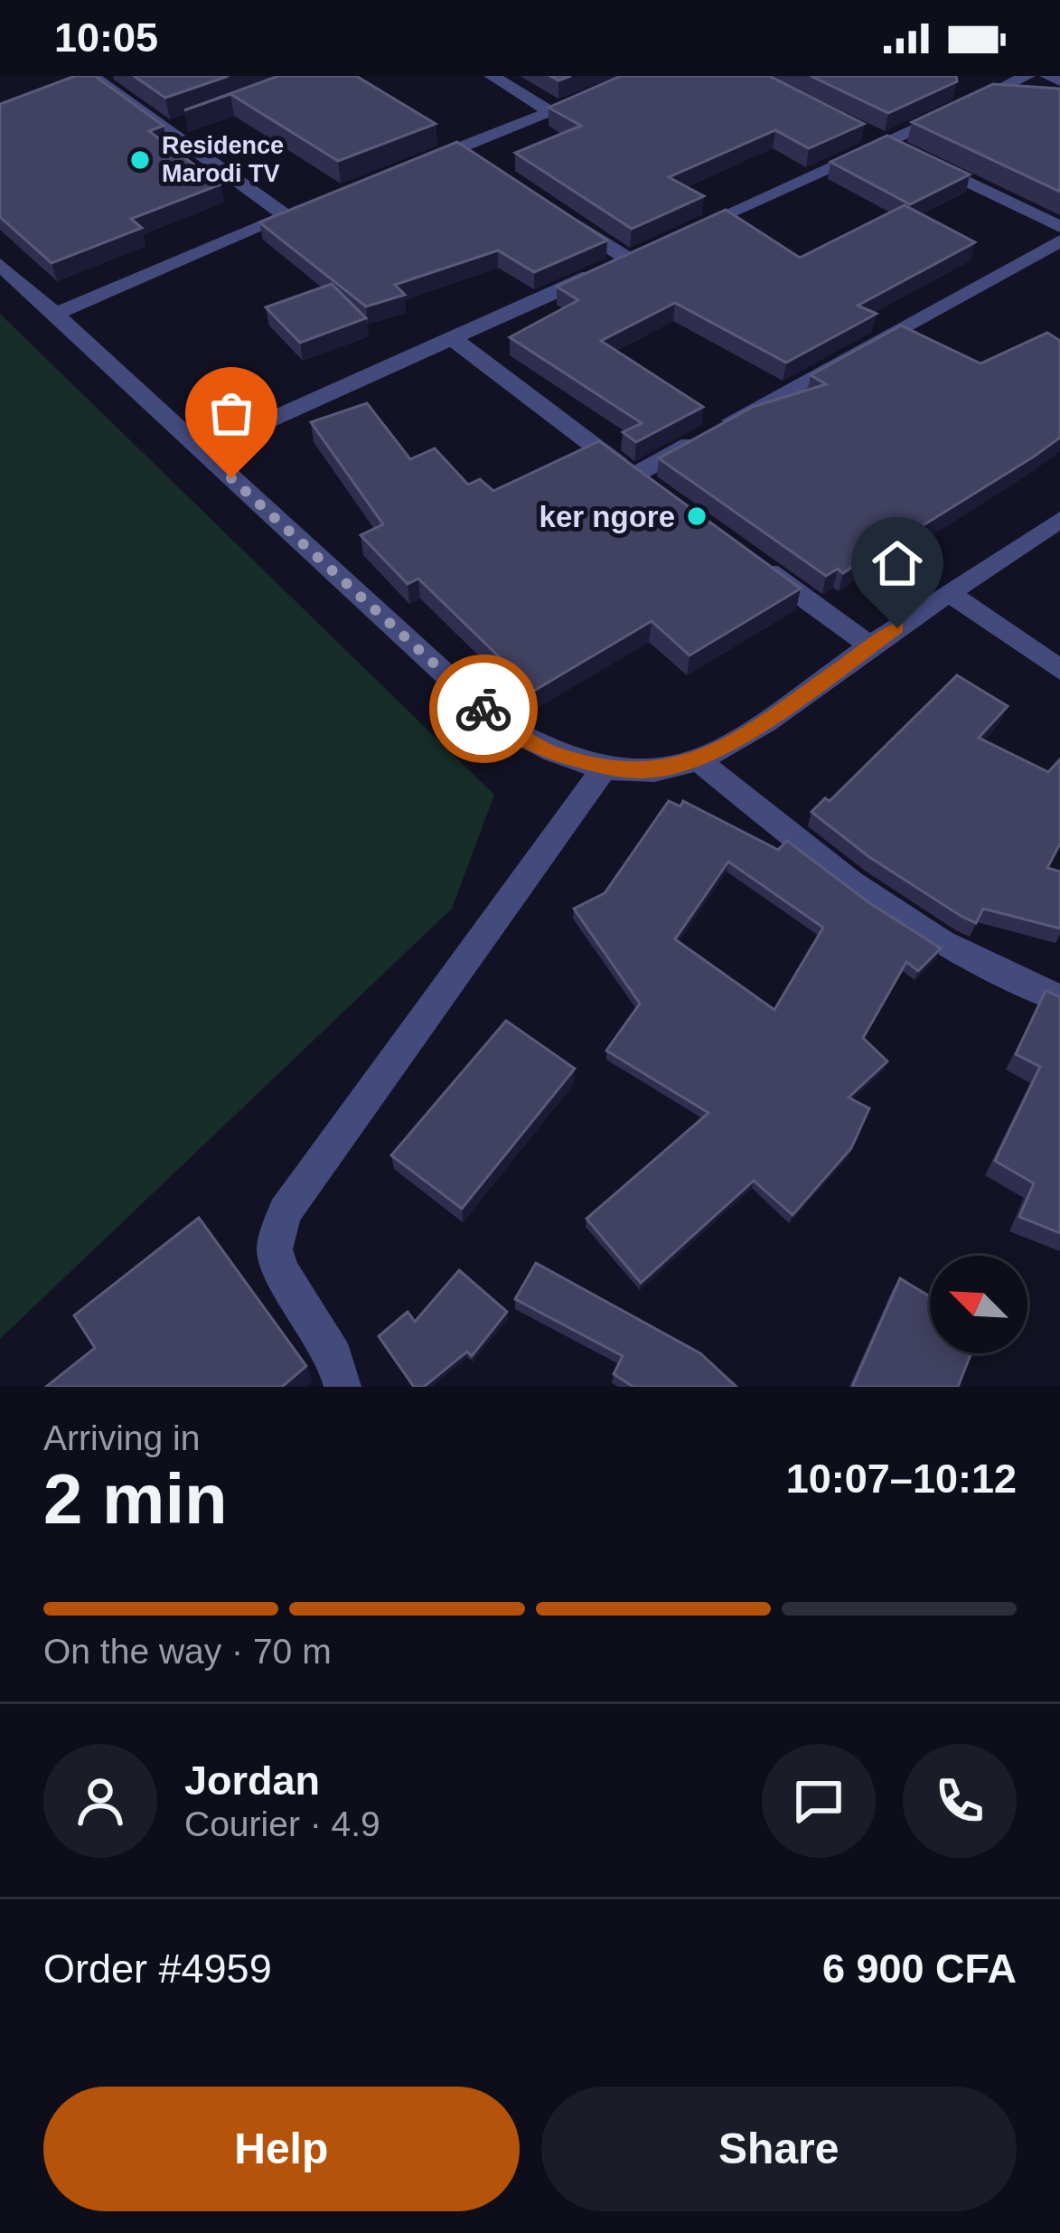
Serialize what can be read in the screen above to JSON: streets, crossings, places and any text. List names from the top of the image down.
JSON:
{
  "places": ["Residence Marodi TV", "ker ngore"],
  "north": "top left",
  "page": {
    "status": "10:05",
    "heading": ["2 min", "Arriving in", "10:07–10:12"],
    "panel": [
      "Jordan",
      "Courier · 4.9",
      "Order #4959",
      "6 900 CFA"
    ],
    "bar": "On the way · 70 m",
    "buttons": ["Help", "Share"]
  }
}
